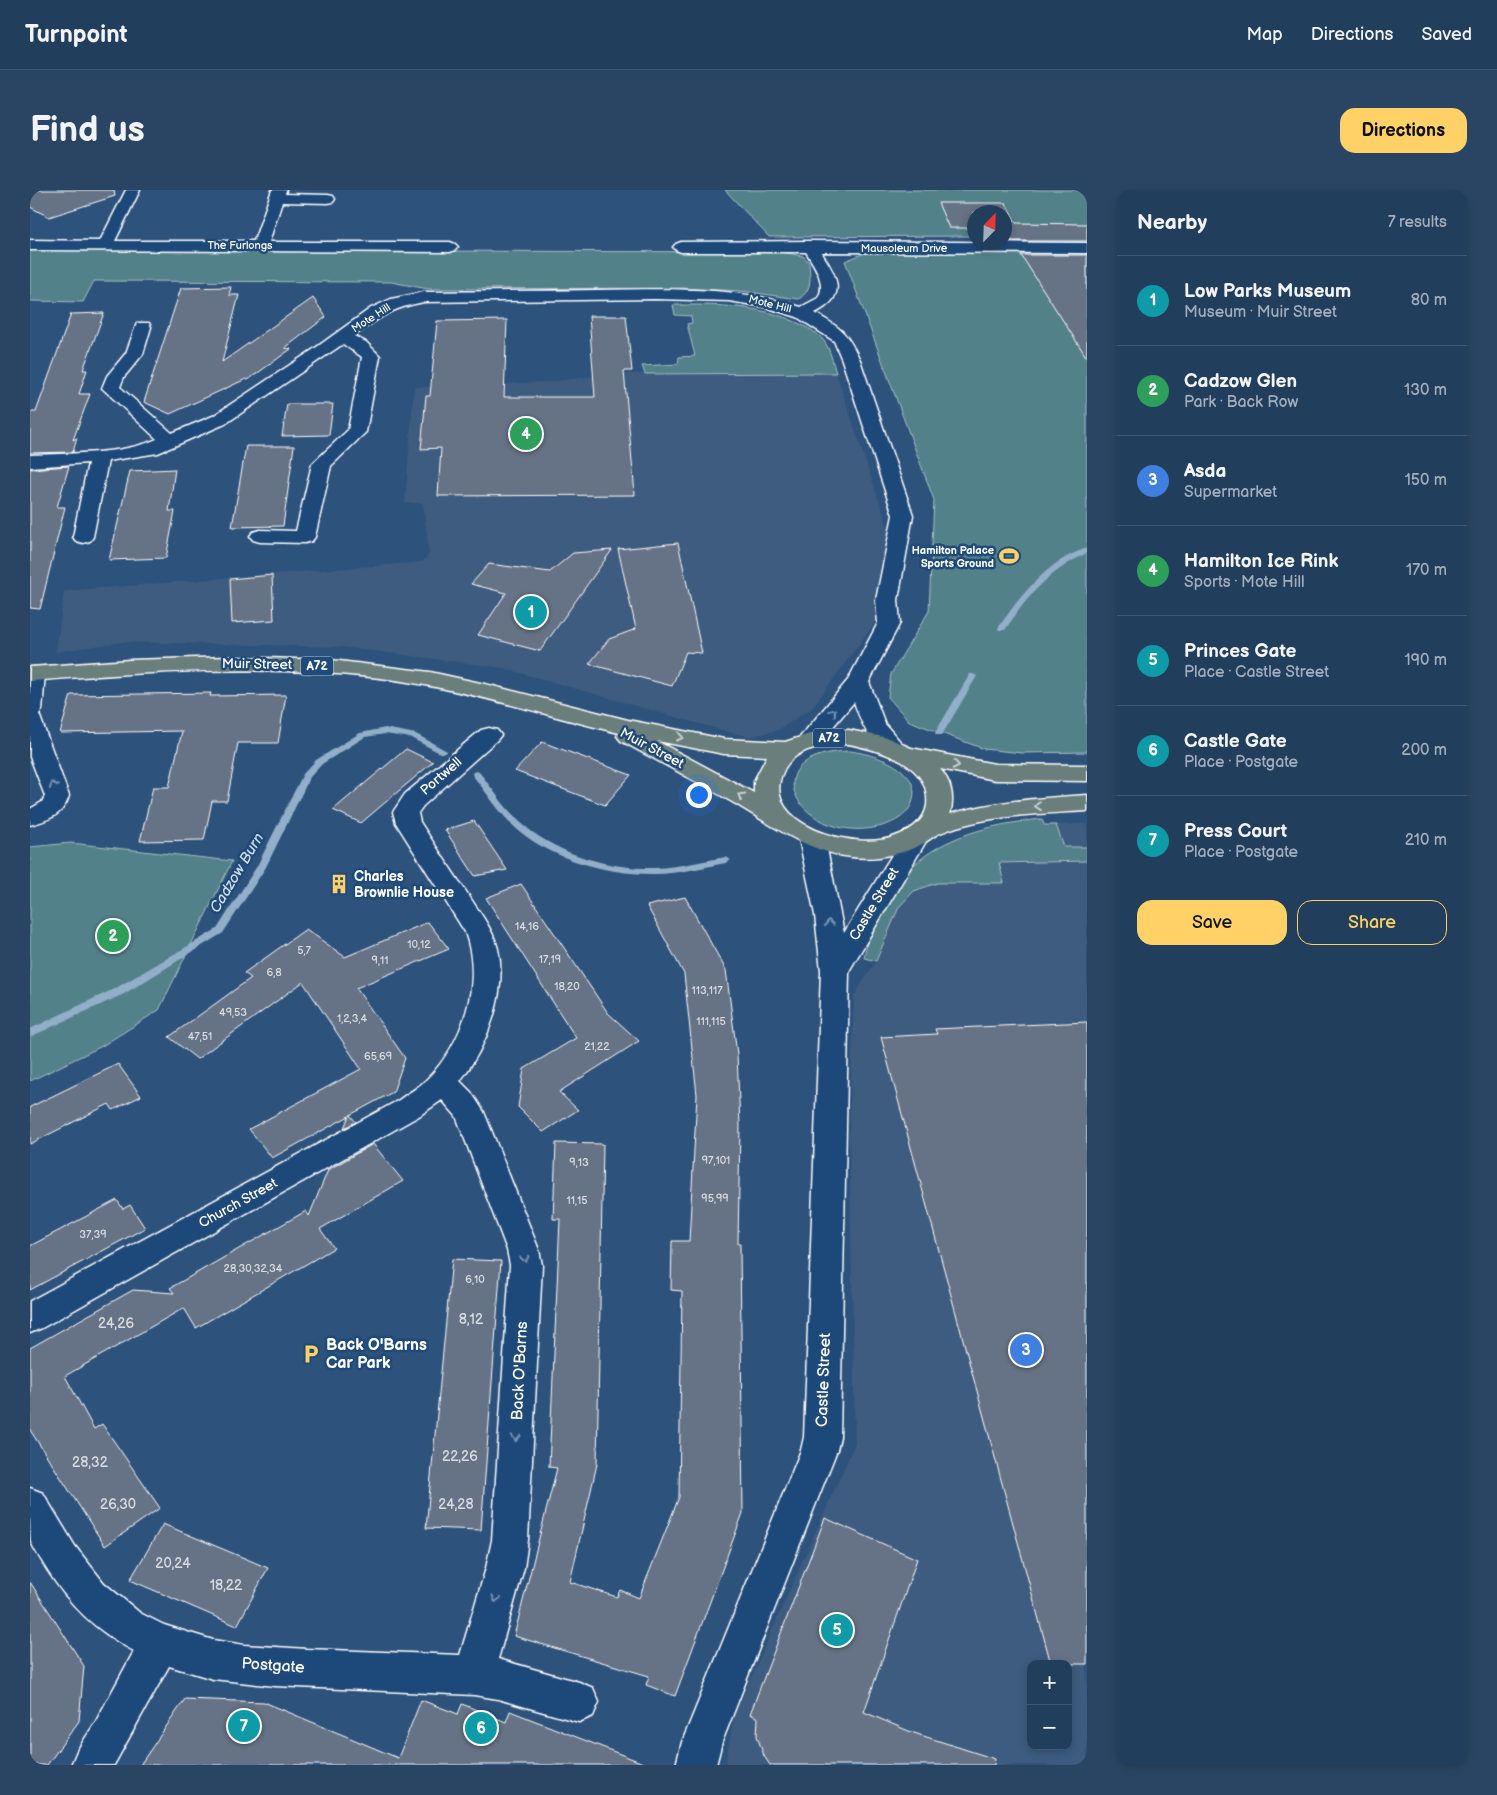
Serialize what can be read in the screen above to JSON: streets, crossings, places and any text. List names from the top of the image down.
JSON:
{
  "streets": {
    "main road": ["Muir Street", "A72"],
    "street": [
      "The Furlongs",
      "Mausoleum Drive",
      "Mote Hill",
      "Portwell",
      "Castle Street",
      "Church Street",
      "Back O'Barns",
      "Postgate"
    ]
  },
  "crossings": [
    ["Mausoleum Drive", "Mote Hill"],
    ["Mote Hill", "Muir Street"],
    ["Mote Hill", "A72"],
    ["Mote Hill", "Castle Street"],
    ["Muir Street", "A72"],
    ["Muir Street", "Castle Street"],
    ["A72", "Castle Street"],
    ["Portwell", "Church Street"],
    ["Church Street", "Back O'Barns"],
    ["Back O'Barns", "Postgate"]
  ],
  "one_way": ["Back O'Barns"],
  "water": ["Cadzow Burn"],
  "places": {
    "sports": ["Hamilton Palace Sports Ground"],
    "building": ["Charles Brownlie House"],
    "parking": ["Back O'Barns Car Park"]
  },
  "house_numbers": [
    "14,16",
    "10,12",
    "5,7",
    "17,19",
    "9,11",
    "6,8",
    "18,20",
    "113,117",
    "49,53",
    "1,2,3,4",
    "111,115",
    "47,51",
    "21,22",
    "65,69",
    "97,101",
    "9,13",
    "95,99",
    "11,15",
    "37,39",
    "28,30,32,34",
    "6,10",
    "8,12",
    "24,26",
    "22,26",
    "28,32",
    "26,30",
    "24,28",
    "20,24",
    "18,22"
  ],
  "north": "top right",
  "page": {
    "header": "Turnpoint",
    "nav": ["Map", "Directions", "Saved"],
    "buttons": [
      "Directions",
      ["Save", "Share"]
    ],
    "title": "Find us",
    "heading": ["Nearby", "7 results"],
    "list": [
      {
        "mark": "1",
        "name": "Low Parks Museum",
        "note": "Museum · Muir Street",
        "value": "80 m"
      },
      {
        "mark": "2",
        "name": "Cadzow Glen",
        "note": "Park · Back Row",
        "value": "130 m"
      },
      {
        "mark": "3",
        "name": "Asda",
        "note": "Supermarket",
        "value": "150 m"
      },
      {
        "mark": "4",
        "name": "Hamilton Ice Rink",
        "note": "Sports · Mote Hill",
        "value": "170 m"
      },
      {
        "mark": "5",
        "name": "Princes Gate",
        "note": "Place · Castle Street",
        "value": "190 m"
      },
      {
        "mark": "6",
        "name": "Castle Gate",
        "note": "Place · Postgate",
        "value": "200 m"
      },
      {
        "mark": "7",
        "name": "Press Court",
        "note": "Place · Postgate",
        "value": "210 m"
      }
    ],
    "pins": [
      "4",
      "1",
      "2",
      "3",
      "5",
      "7",
      "6"
    ],
    "map_buttons": ["+", "−"]
  }
}
